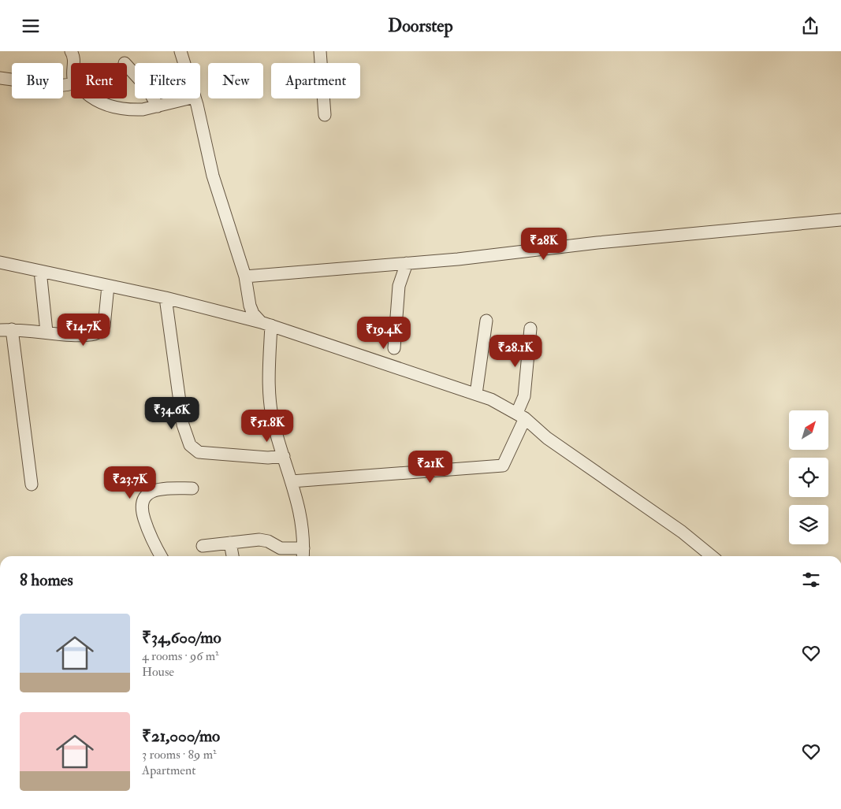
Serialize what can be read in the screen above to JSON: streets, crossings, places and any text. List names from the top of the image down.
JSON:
{
  "north": "top right",
  "page": {
    "header": "Doorstep",
    "chip": [
      "Buy",
      "Rent",
      "Filters",
      "New",
      "Apartment"
    ],
    "price": [
      "₹28K",
      "₹14.7K",
      "₹19.4K",
      "₹28.1K",
      "₹34.6K",
      "₹51.8K",
      "₹21K",
      "₹23.7K"
    ],
    "heading": "8 homes",
    "list": [
      {
        "name": "₹34,600/mo",
        "note": "4 rooms · 96 m² · House"
      },
      {
        "name": "₹21,000/mo",
        "note": "3 rooms · 89 m² · Apartment"
      }
    ]
  }
}
